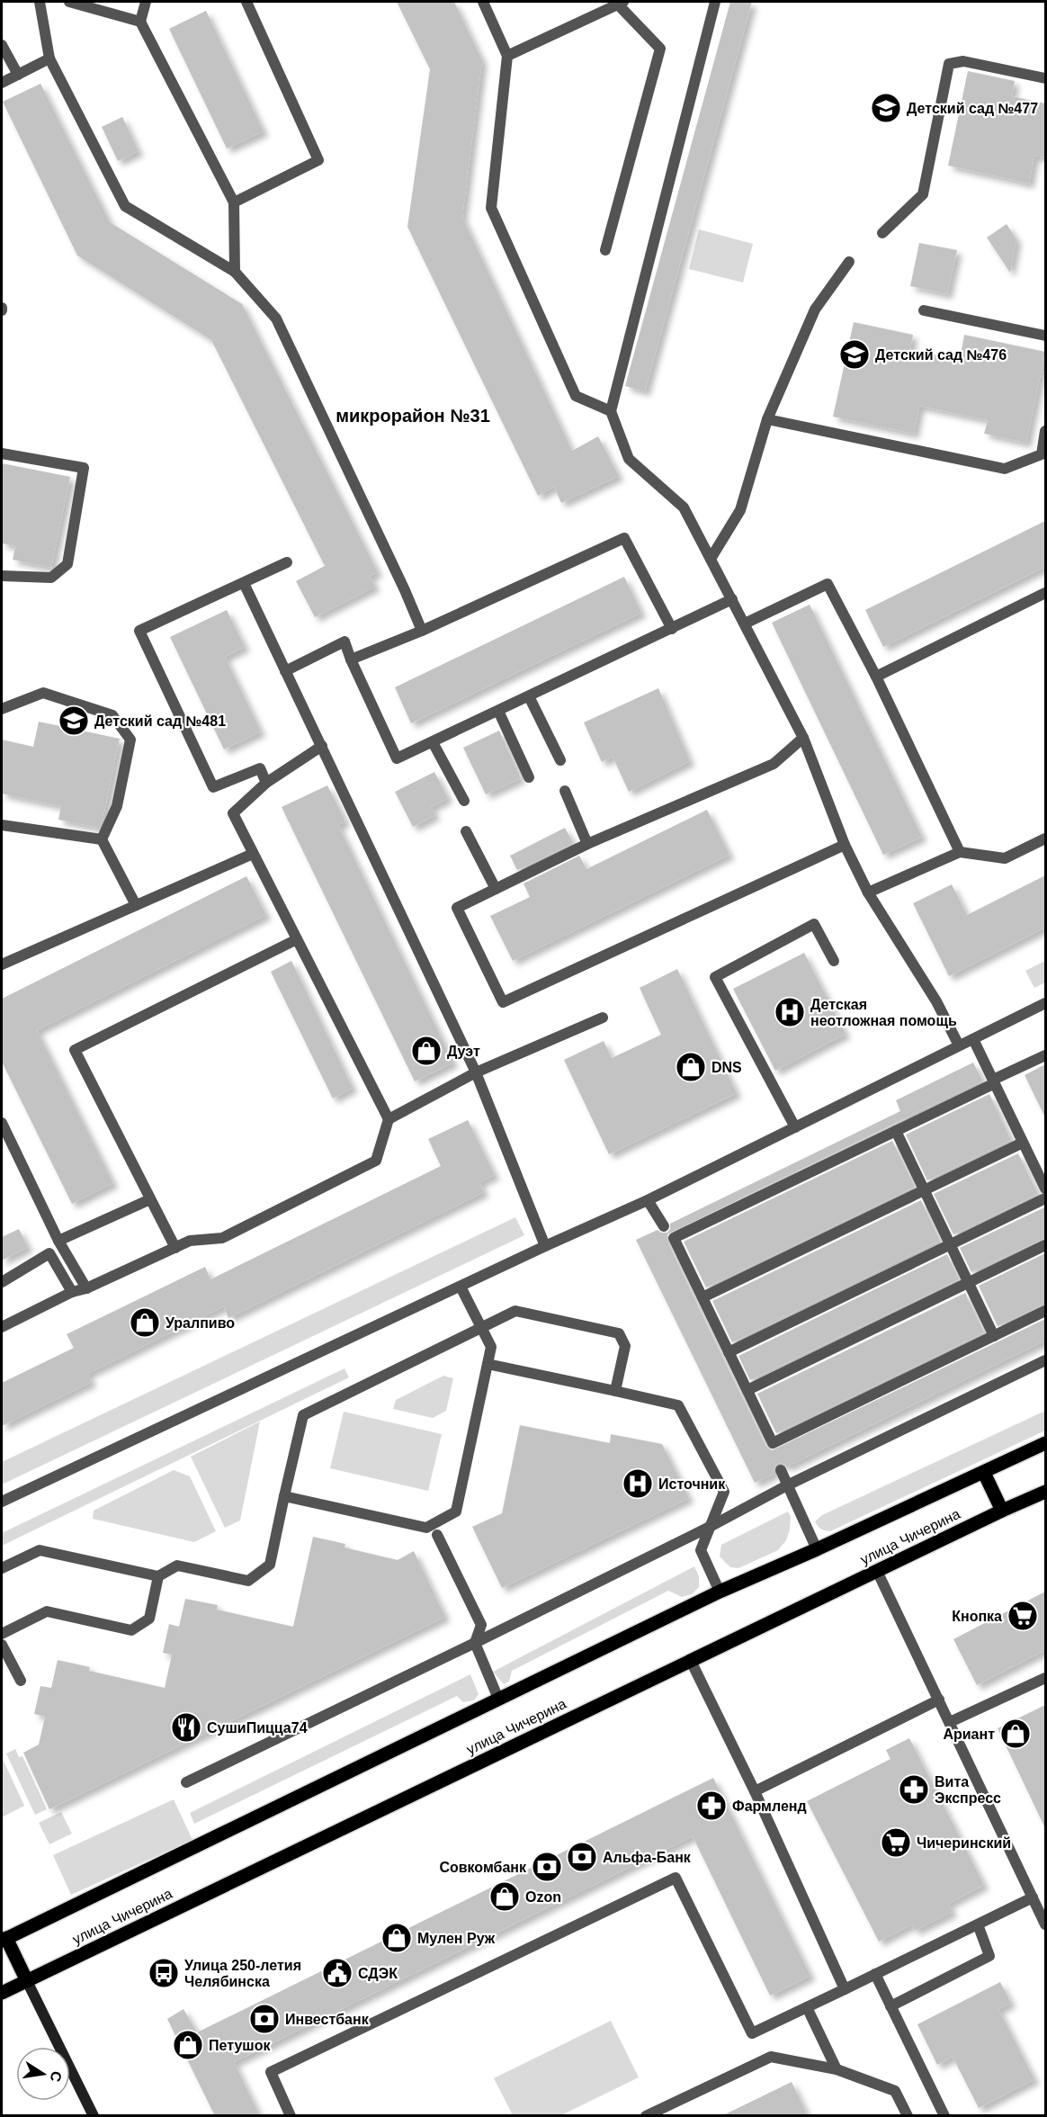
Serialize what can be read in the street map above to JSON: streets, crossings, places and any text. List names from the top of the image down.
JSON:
{
  "streets": {
    "main road": ["улица Чичерина"]
  },
  "districts": ["микрорайон №31"],
  "places": {
    "school or university": ["Детский сад №477", "Детский сад №476", "Детский сад №481"],
    "hospital": ["Детская неотложная помощь", "Источник"],
    "shop": [
      "Дуэт",
      "DNS",
      "Уралпиво",
      "Ариант",
      "Ozon",
      "Мулен Руж",
      "Петушок"
    ],
    "supermarket": ["Кнопка", "Чичеринский"],
    "restaurant": ["СушиПицца74"],
    "pharmacy": ["Вита Экспресс", "Фармленд"],
    "bank": ["Альфа-Банк", "Совкомбанк", "Инвестбанк"],
    "bus stop": ["Улица 250-летия Челябинска"],
    "public building": ["СДЭК"]
  },
  "north": "right"
}
